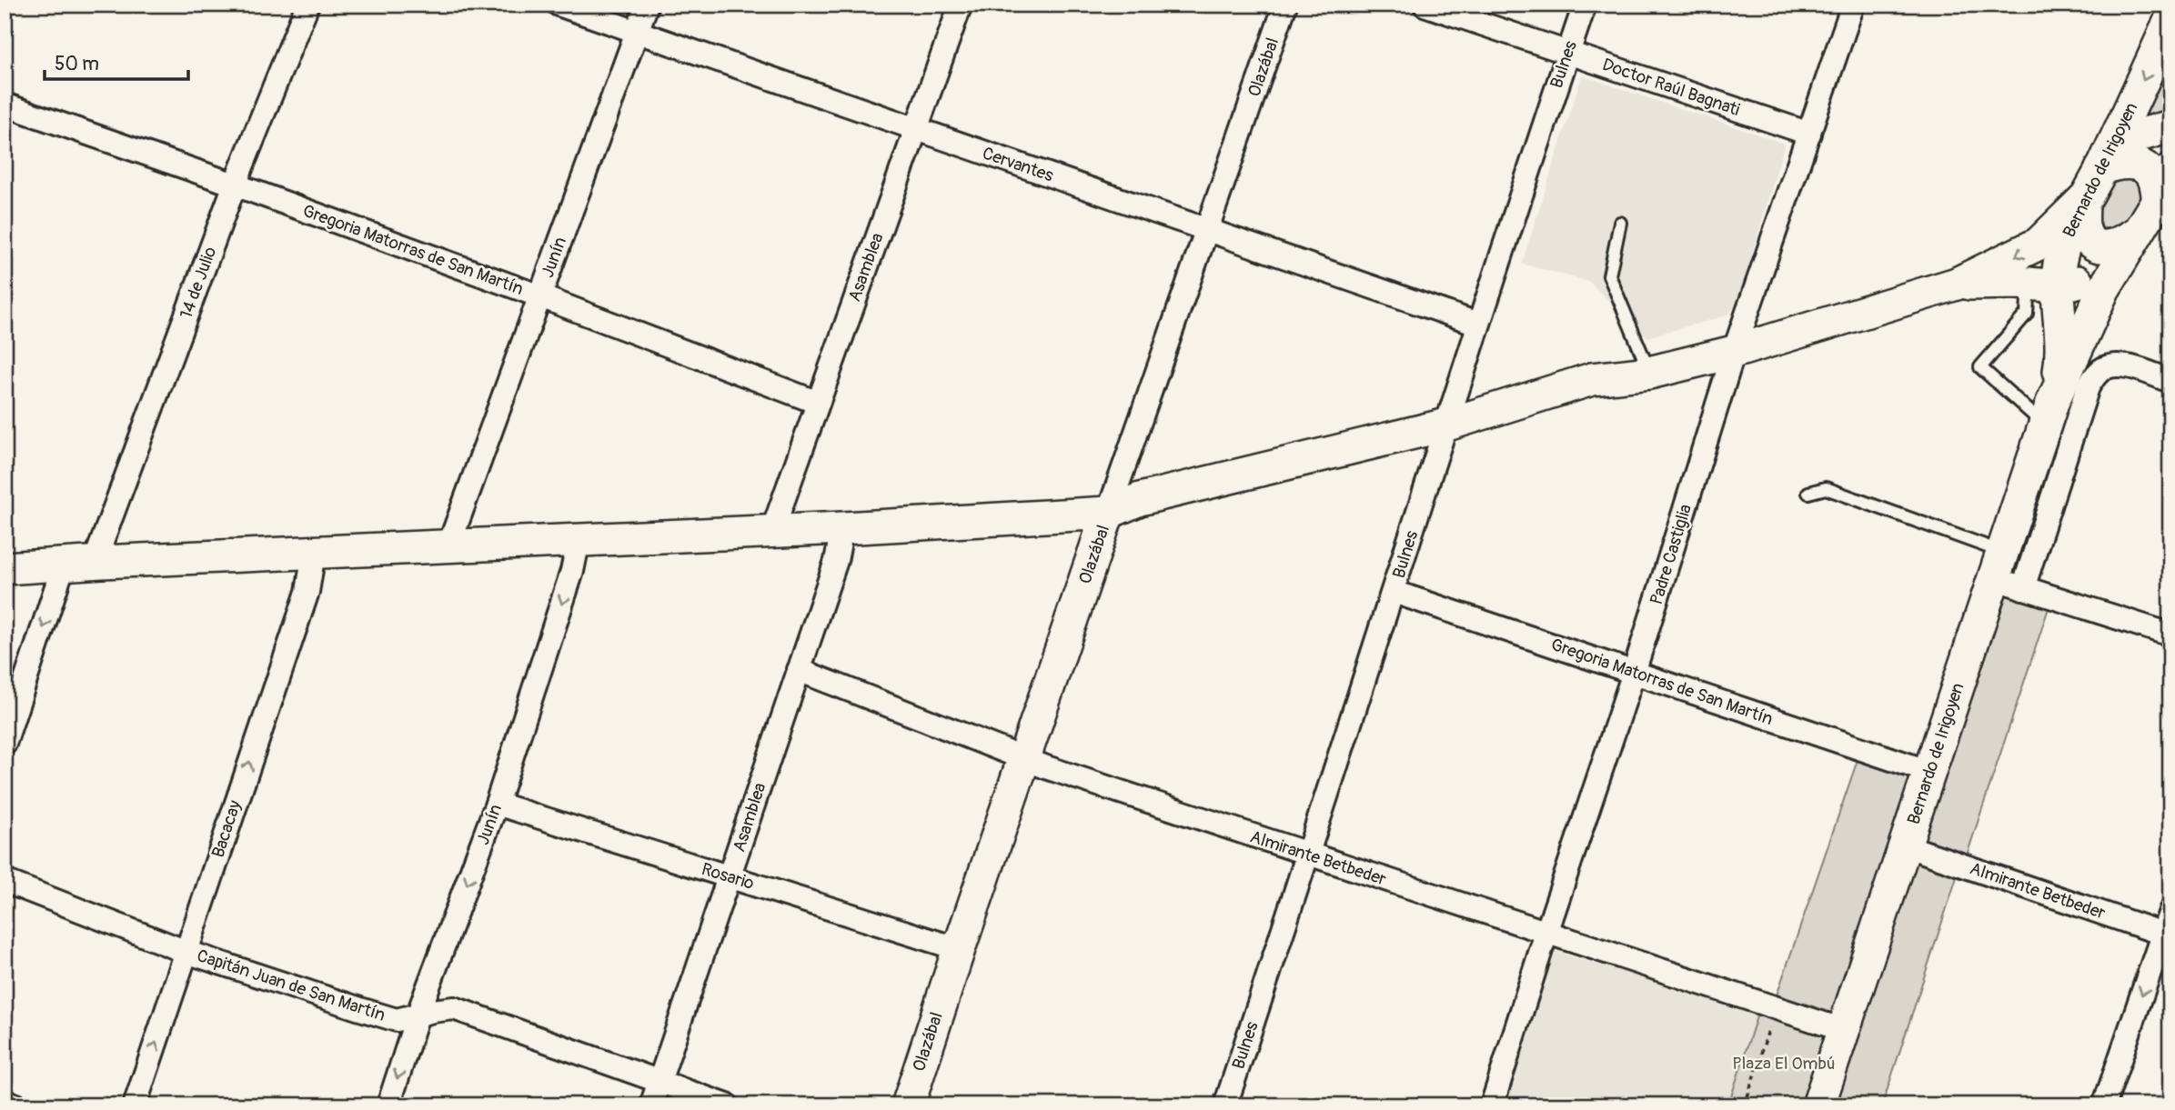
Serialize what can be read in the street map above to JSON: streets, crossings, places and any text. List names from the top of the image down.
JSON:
{
  "streets": {
    "main road": ["Olazábal", "Bernardo de Irigoyen"],
    "street": [
      "Bulnes",
      "Doctor Raúl Bagnati",
      "Cervantes",
      "Gregoria Matorras de San Martín",
      "Junín",
      "Asamblea",
      "14 de Julio",
      "Padre Castiglia",
      "Bacacay",
      "Almirante Betbeder",
      "Rosario",
      "Capitán Juan de San Martín"
    ]
  },
  "crossings": [
    ["Bulnes", "Doctor Raúl Bagnati"],
    ["Bulnes", "Cervantes"],
    ["Bulnes", "Gregoria Matorras de San Martín"],
    ["Bulnes", "Almirante Betbeder"],
    ["Olazábal", "Cervantes"],
    ["Olazábal", "Almirante Betbeder"],
    ["Olazábal", "Rosario"],
    ["Doctor Raúl Bagnati", "Padre Castiglia"],
    ["Cervantes", "Junín"],
    ["Cervantes", "Asamblea"],
    ["Bernardo de Irigoyen", "Gregoria Matorras de San Martín"],
    ["Bernardo de Irigoyen", "Almirante Betbeder"],
    ["Gregoria Matorras de San Martín", "Junín"],
    ["Gregoria Matorras de San Martín", "Asamblea"],
    ["Gregoria Matorras de San Martín", "14 de Julio"],
    ["Gregoria Matorras de San Martín", "Padre Castiglia"],
    ["Junín", "Rosario"],
    ["Junín", "Capitán Juan de San Martín"],
    ["Asamblea", "Almirante Betbeder"],
    ["Asamblea", "Rosario"],
    ["Asamblea", "Capitán Juan de San Martín"],
    ["Padre Castiglia", "Almirante Betbeder"],
    ["Bacacay", "Capitán Juan de San Martín"]
  ],
  "one_way": ["Junín", "Bacacay"],
  "parks": ["Plaza El Ombú"],
  "scale_bar": "50 m"
}
